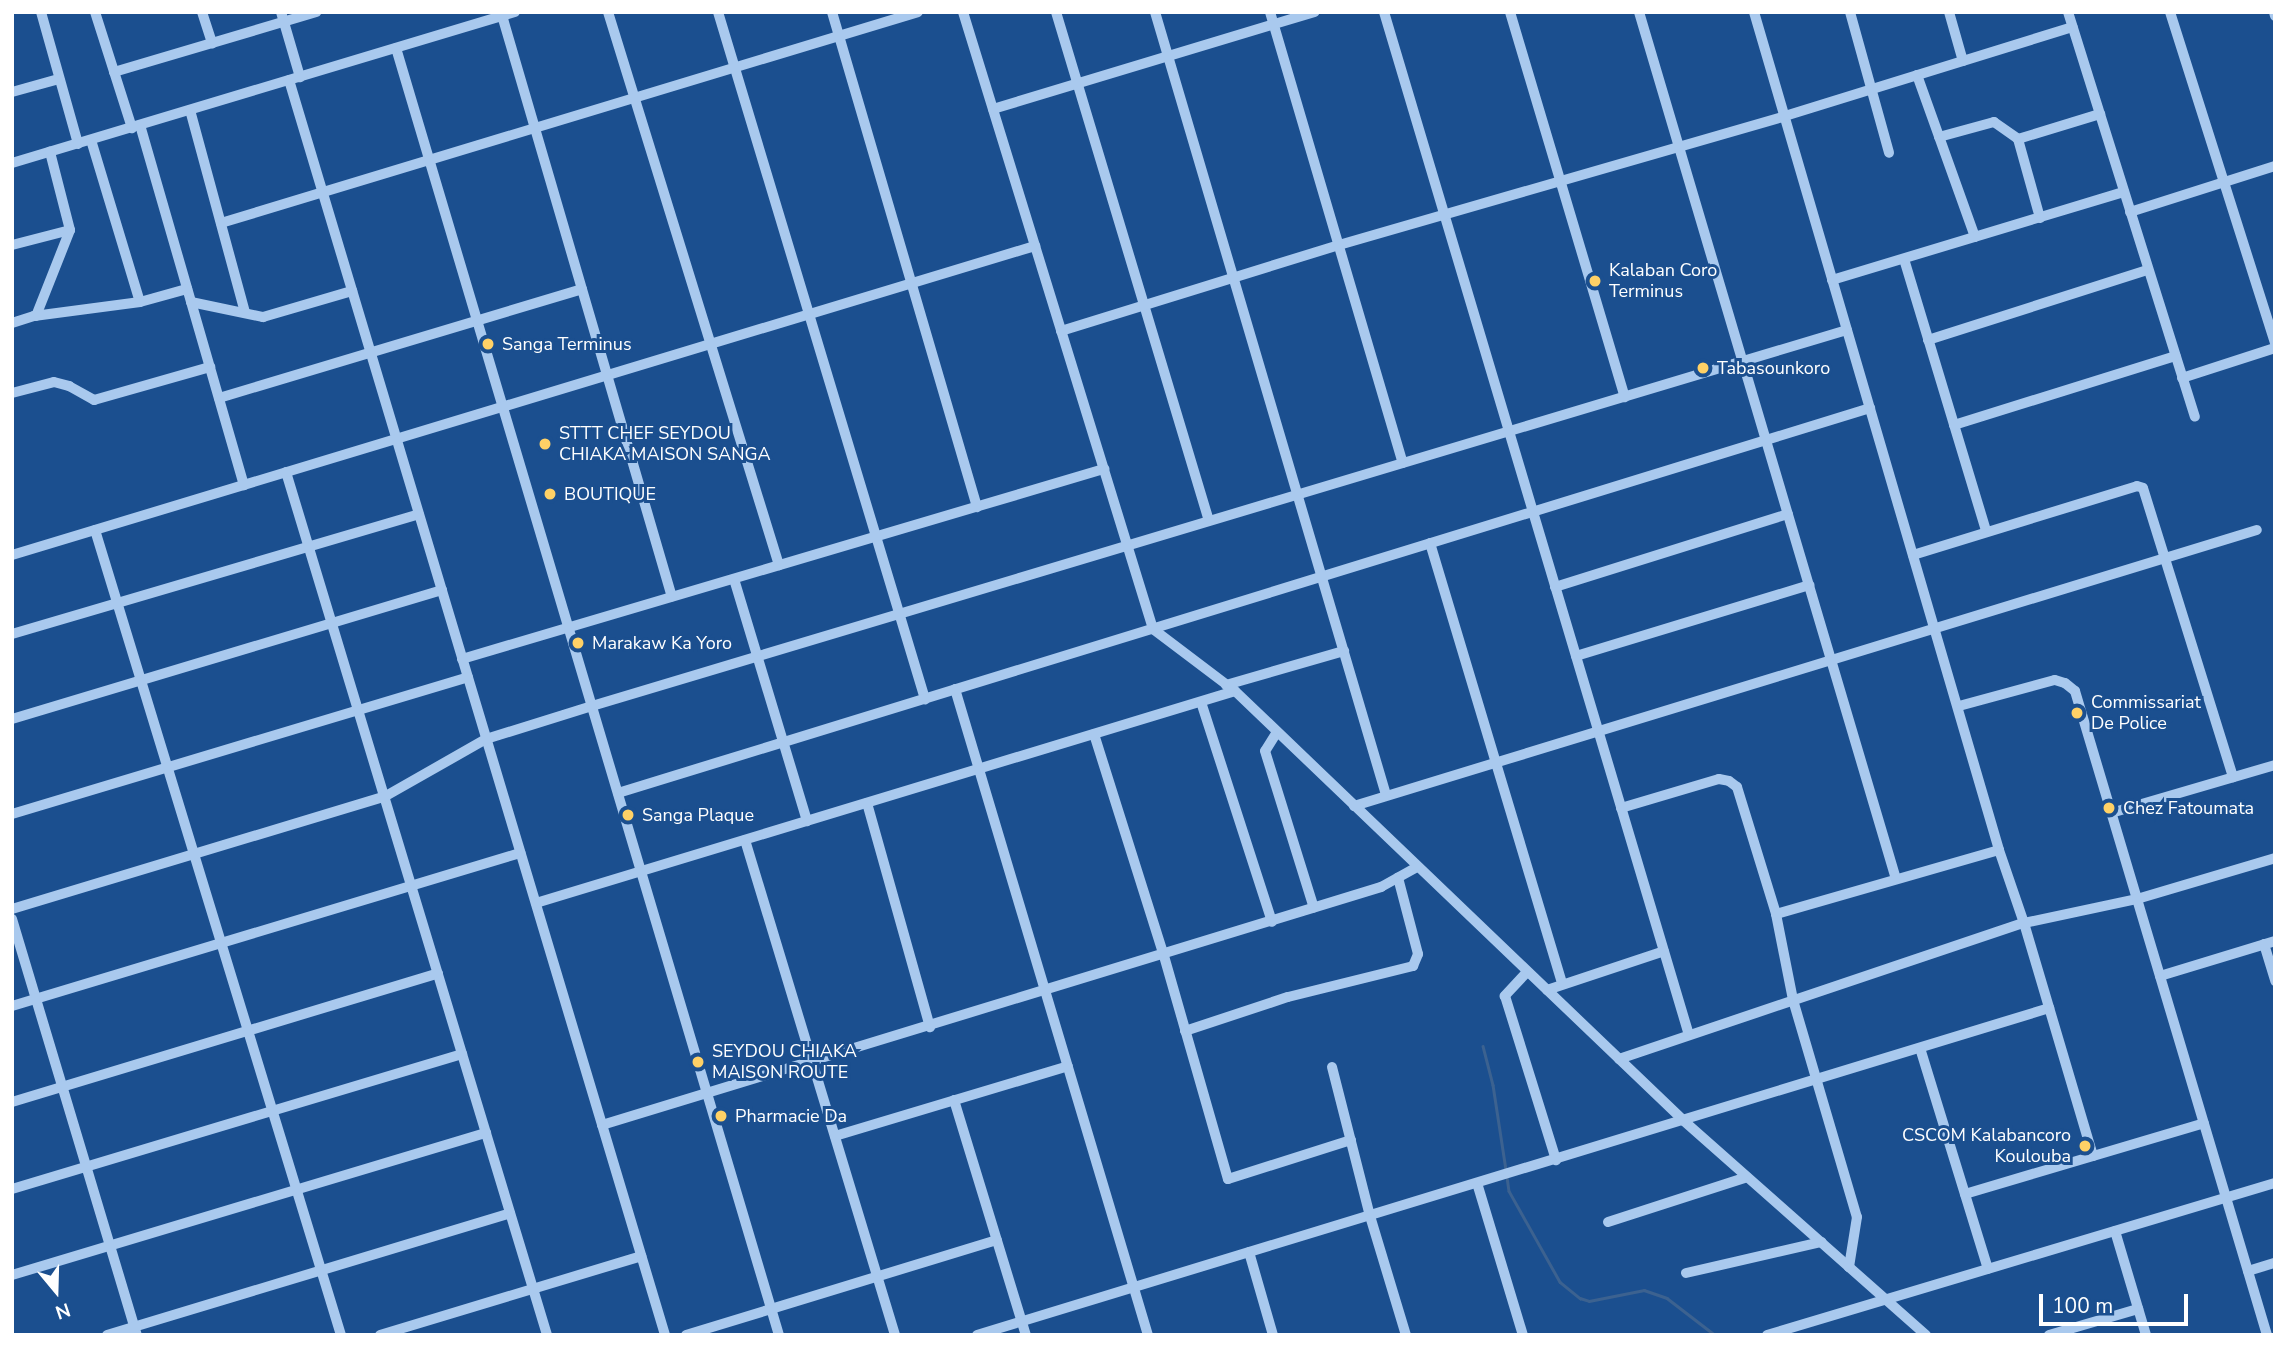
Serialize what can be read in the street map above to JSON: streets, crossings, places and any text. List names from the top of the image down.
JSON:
{
  "places": [
    "Kalaban Coro Terminus",
    "Sanga Terminus",
    "Tabasounkoro",
    "STTT CHEF SEYDOU CHIAKA MAISON SANGA",
    "BOUTIQUE",
    "Marakaw Ka Yoro",
    "Commissariat De Police",
    "Chez Fatoumata",
    "Sanga Plaque",
    "SEYDOU CHIAKA MAISON ROUTE",
    "Pharmacie Da",
    "CSCOM Kalabancoro Koulouba"
  ],
  "scale_bar": "100 m",
  "north": "bottom"
}
